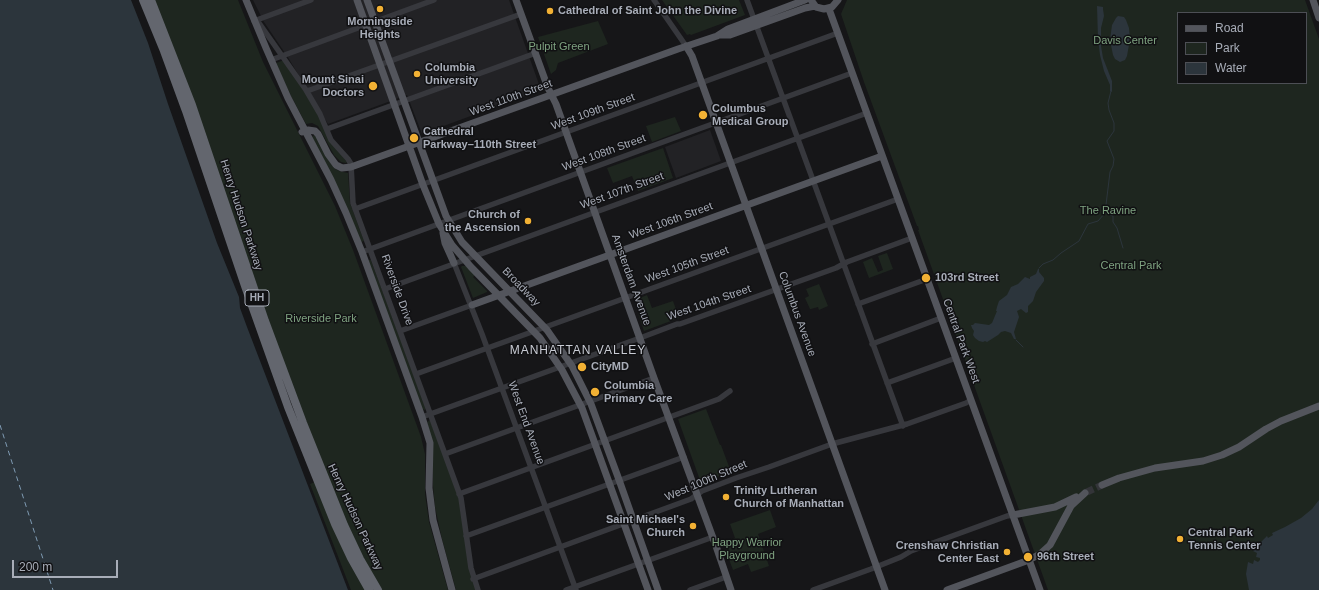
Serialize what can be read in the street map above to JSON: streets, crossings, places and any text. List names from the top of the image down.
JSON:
{
  "streets": {
    "highway": ["Henry Hudson Parkway", "HH"],
    "main road": [
      "West 110th Street",
      "West 106th Street",
      "Amsterdam Avenue",
      "Broadway",
      "Riverside Drive",
      "Columbus Avenue",
      "Central Park West"
    ],
    "street": [
      "West 109th Street",
      "West 108th Street",
      "West 107th Street",
      "West 105th Street",
      "West 104th Street",
      "West End Avenue",
      "West 100th Street"
    ]
  },
  "crossings": [
    ["West 110th Street", "Amsterdam Avenue"],
    ["West 110th Street", "Broadway"],
    ["West 110th Street", "Riverside Drive"],
    ["West 110th Street", "Columbus Avenue"],
    ["West 109th Street", "Amsterdam Avenue"],
    ["West 109th Street", "Broadway"],
    ["West 109th Street", "Riverside Drive"],
    ["West 109th Street", "Columbus Avenue"],
    ["West 109th Street", "Central Park West"],
    ["West 108th Street", "Amsterdam Avenue"],
    ["West 108th Street", "Broadway"],
    ["West 108th Street", "Riverside Drive"],
    ["West 108th Street", "Columbus Avenue"],
    ["West 108th Street", "Central Park West"],
    ["West 107th Street", "Amsterdam Avenue"],
    ["West 107th Street", "Broadway"],
    ["West 107th Street", "Riverside Drive"],
    ["West 107th Street", "Columbus Avenue"],
    ["West 107th Street", "Central Park West"],
    ["West 107th Street", "West End Avenue"],
    ["West 106th Street", "Amsterdam Avenue"],
    ["West 106th Street", "Broadway"],
    ["West 106th Street", "Riverside Drive"],
    ["West 106th Street", "Columbus Avenue"],
    ["West 106th Street", "Central Park West"],
    ["West 106th Street", "West End Avenue"],
    ["West 105th Street", "Amsterdam Avenue"],
    ["West 105th Street", "Broadway"],
    ["West 105th Street", "Riverside Drive"],
    ["West 105th Street", "Columbus Avenue"],
    ["West 105th Street", "Central Park West"],
    ["West 105th Street", "West End Avenue"],
    ["Amsterdam Avenue", "West 104th Street"],
    ["Amsterdam Avenue", "West 100th Street"],
    ["Broadway", "West 104th Street"],
    ["Broadway", "West 100th Street"],
    ["Riverside Drive", "West 104th Street"],
    ["Riverside Drive", "West 100th Street"],
    ["West 104th Street", "Columbus Avenue"],
    ["West 104th Street", "Central Park West"],
    ["West 104th Street", "West End Avenue"],
    ["Columbus Avenue", "West 100th Street"],
    ["Central Park West", "West 100th Street"],
    ["West End Avenue", "West 100th Street"]
  ],
  "districts": ["MANHATTAN VALLEY"],
  "parks": [
    "Davis Center",
    "Pulpit Green",
    "The Ravine",
    "Central Park",
    "Riverside Park",
    "Happy Warrior Playground"
  ],
  "places": [
    "Morningside Heights",
    "Cathedral of Saint John the Divine",
    "Columbia University",
    "Mount Sinai Doctors",
    "Columbus Medical Group",
    "Cathedral Parkway–110th Street",
    "Church of the Ascension",
    "103rd Street",
    "CityMD",
    "Columbia Primary Care",
    "Trinity Lutheran Church of Manhattan",
    "Saint Michael's Church",
    "Central Park Tennis Center",
    "Crenshaw Christian Center East",
    "96th Street"
  ],
  "legend": ["Road", "Park", "Water"],
  "scale_bar": "200 m"
}
